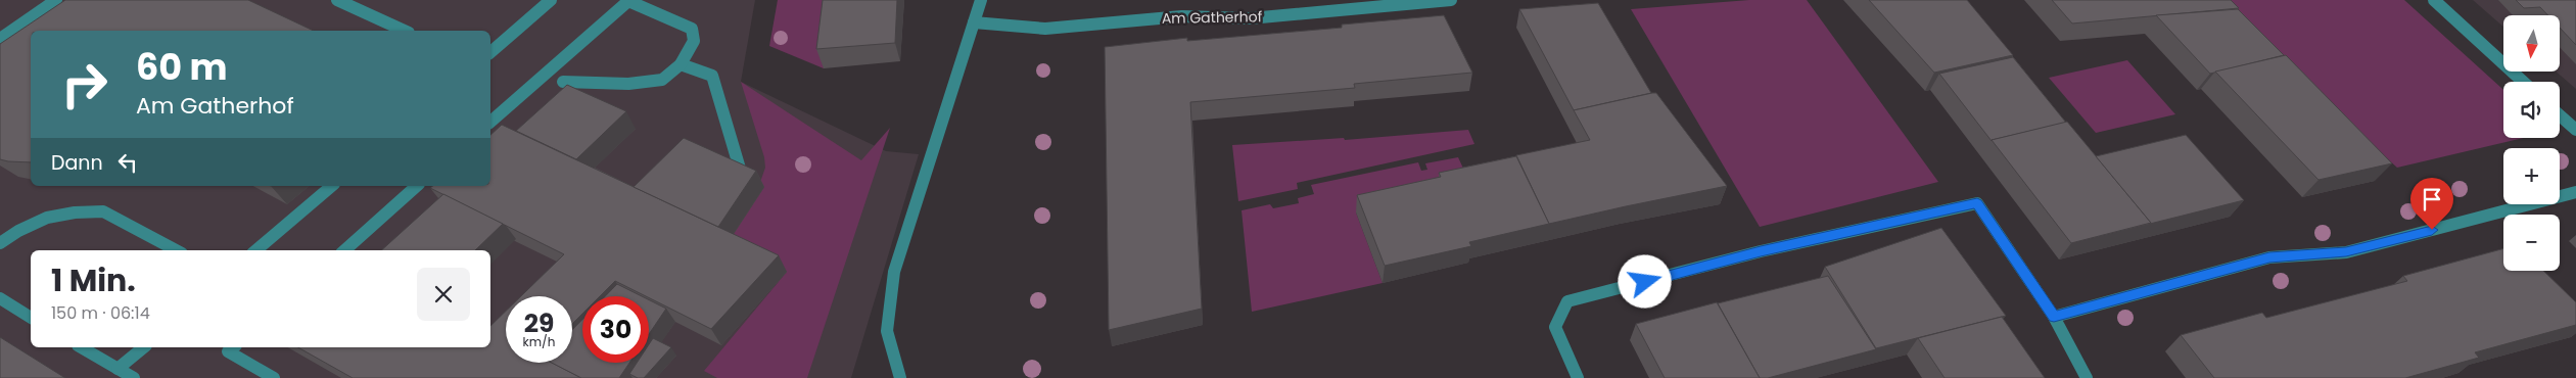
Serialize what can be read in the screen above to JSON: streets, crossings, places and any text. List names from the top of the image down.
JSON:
{
  "streets": {
    "street": ["Am Gatherhof"]
  },
  "north": "bottom",
  "page": {
    "map_buttons": ["+", "−"],
    "turn": ["60 m", "Am Gatherhof"],
    "then": "Dann",
    "heading": ["1 Min.", "150 m · 06:14"],
    "speed": "29 km/h",
    "limit": "30"
  }
}
